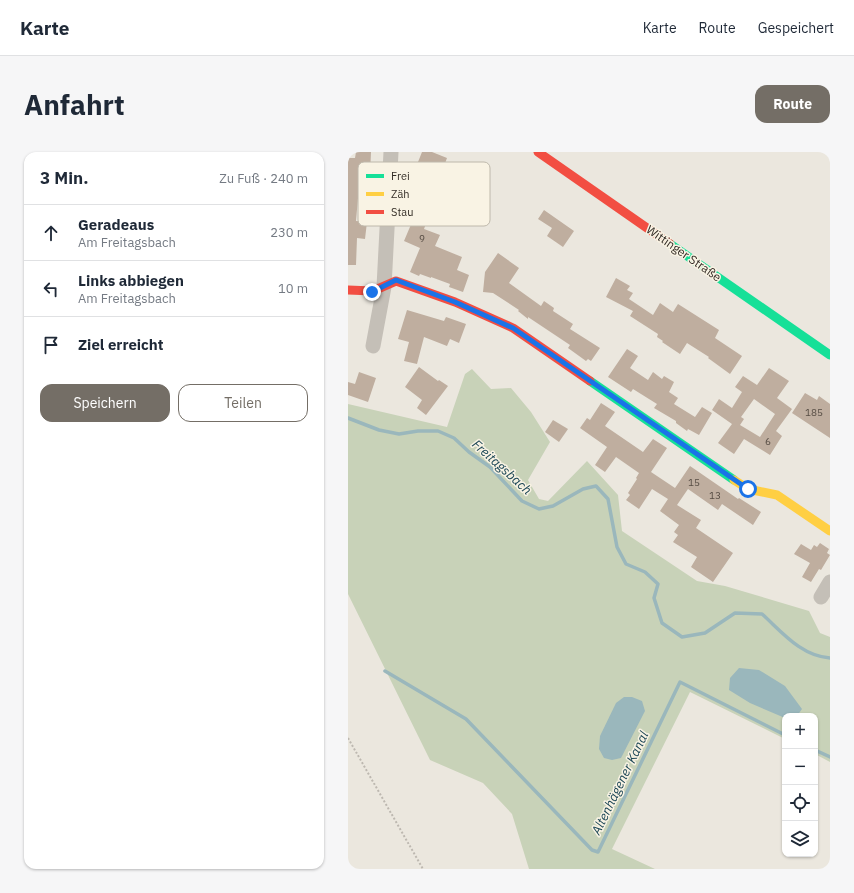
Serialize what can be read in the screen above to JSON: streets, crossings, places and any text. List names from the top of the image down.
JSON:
{
  "streets": {
    "street": ["Wittinger Straße"]
  },
  "water": ["Freitagsbach", "Altenhägener Kanal"],
  "house_numbers": [
    "9",
    "185",
    "6",
    "15",
    "13"
  ],
  "legend": ["Frei", "Zäh", "Stau"],
  "page": {
    "header": "Karte",
    "nav": ["Karte", "Route", "Gespeichert"],
    "buttons": [
      "Route",
      ["Speichern", "Teilen"]
    ],
    "title": "Anfahrt",
    "heading": ["3 Min.", "Zu Fuß · 240 m"],
    "list": [
      ["Geradeaus", "Am Freitagsbach", "230 m"],
      ["Links abbiegen", "Am Freitagsbach", "10 m"],
      "Ziel erreicht"
    ],
    "map_buttons": ["+", "−"]
  }
}
